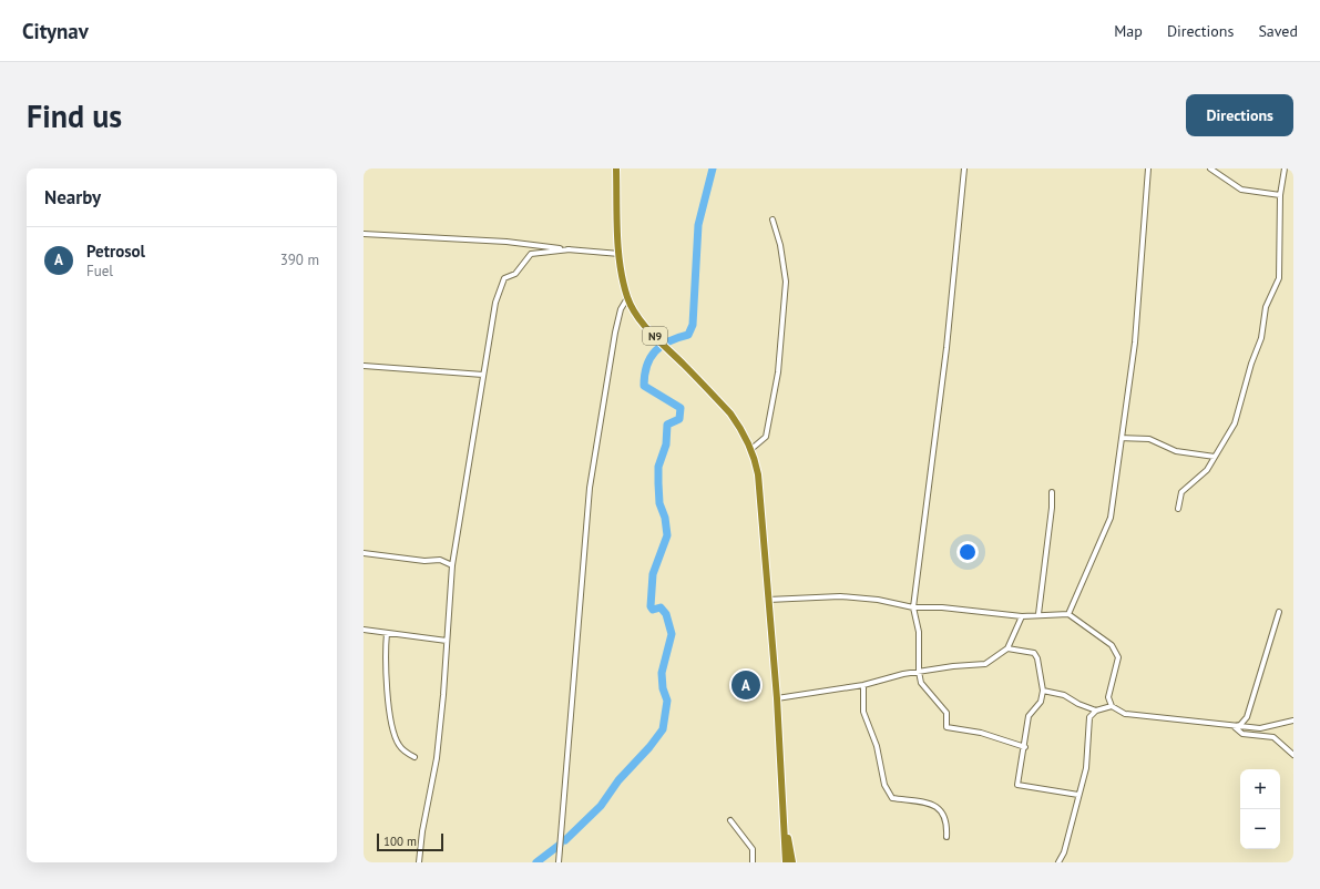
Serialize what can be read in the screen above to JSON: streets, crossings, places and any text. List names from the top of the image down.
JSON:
{
  "streets": {
    "highway": ["N9"]
  },
  "scale_bar": "100 m",
  "page": {
    "header": "Citynav",
    "nav": ["Map", "Directions", "Saved"],
    "buttons": "Directions",
    "title": "Find us",
    "heading": "Nearby",
    "list": [
      {
        "mark": "A",
        "name": "Petrosol",
        "note": "Fuel",
        "value": "390 m"
      }
    ],
    "pins": "A",
    "map_buttons": ["+", "−"],
    "scale": "100 m"
  }
}
